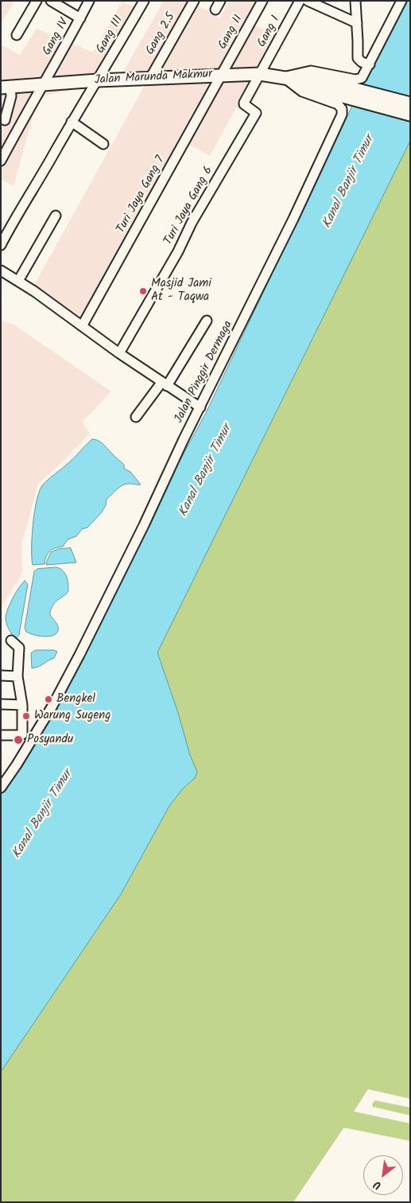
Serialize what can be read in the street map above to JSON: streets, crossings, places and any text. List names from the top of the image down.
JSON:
{
  "streets": {
    "main road": ["Jalan Marunda Makmur"],
    "street": [
      "Gang I",
      "Gang II",
      "Gang 2.5",
      "Gang III",
      "Gang IV",
      "Turi Jaya Gang 7",
      "Turi Jaya Gang 6",
      "Jalan Pinggir Dermaga"
    ]
  },
  "crossings": [
    ["Gang I", "Jalan Marunda Makmur"],
    ["Gang I", "Turi Jaya Gang 6"],
    ["Gang II", "Jalan Marunda Makmur"],
    ["Gang II", "Turi Jaya Gang 7"],
    ["Gang 2.5", "Jalan Marunda Makmur"],
    ["Gang III", "Jalan Marunda Makmur"],
    ["Gang IV", "Jalan Marunda Makmur"],
    ["Jalan Marunda Makmur", "Turi Jaya Gang 7"],
    ["Jalan Marunda Makmur", "Turi Jaya Gang 6"],
    ["Jalan Marunda Makmur", "Jalan Pinggir Dermaga"]
  ],
  "water": ["Kanal Banjir Timur"],
  "places": [
    "Masjid Jami At - Taqwa",
    "Bengkel",
    "Warung Sugeng",
    "Posyandu"
  ],
  "north": "bottom left"
}
